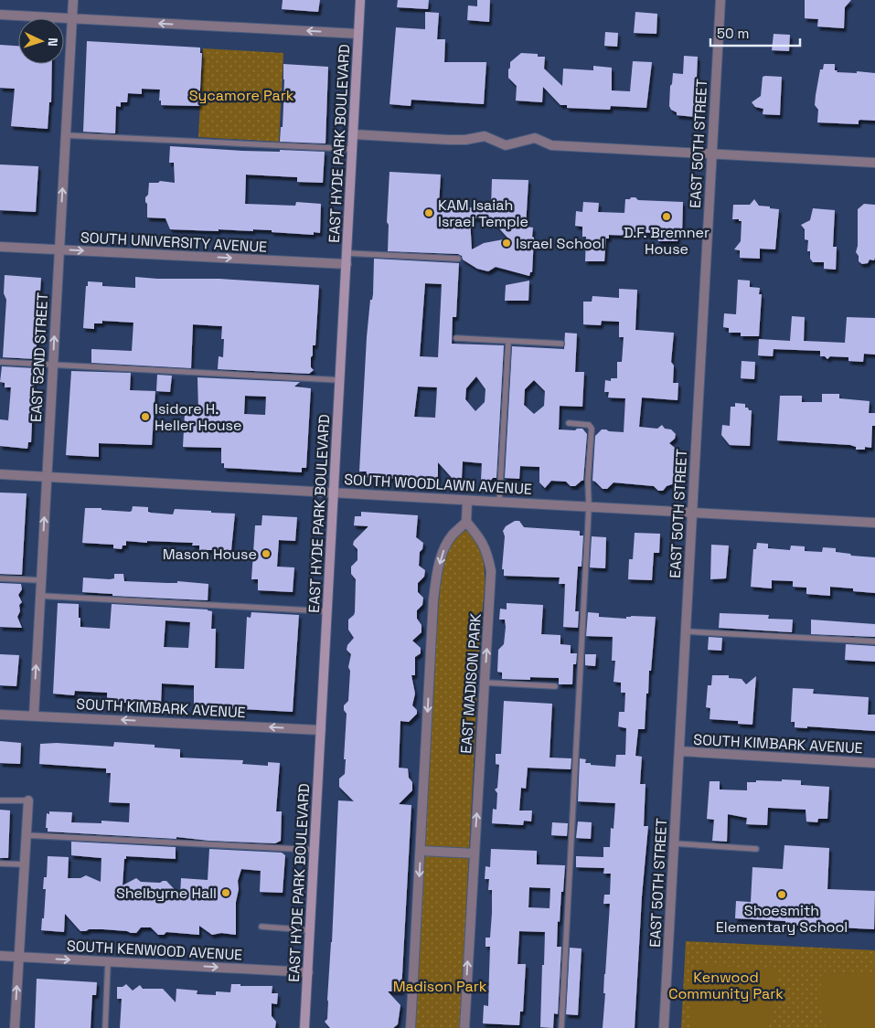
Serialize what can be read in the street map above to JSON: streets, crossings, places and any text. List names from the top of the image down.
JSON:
{
  "streets": {
    "main road": ["EAST HYDE PARK BOULEVARD"],
    "street": [
      "EAST 50TH STREET",
      "SOUTH UNIVERSITY AVENUE",
      "EAST 52ND STREET",
      "SOUTH WOODLAWN AVENUE",
      "EAST MADISON PARK",
      "SOUTH KIMBARK AVENUE",
      "SOUTH KENWOOD AVENUE"
    ]
  },
  "crossings": [
    ["EAST HYDE PARK BOULEVARD", "SOUTH UNIVERSITY AVENUE"],
    ["EAST HYDE PARK BOULEVARD", "SOUTH WOODLAWN AVENUE"],
    ["EAST HYDE PARK BOULEVARD", "SOUTH KIMBARK AVENUE"],
    ["EAST HYDE PARK BOULEVARD", "SOUTH KENWOOD AVENUE"],
    ["EAST 50TH STREET", "SOUTH WOODLAWN AVENUE"],
    ["EAST 50TH STREET", "SOUTH KIMBARK AVENUE"],
    ["SOUTH UNIVERSITY AVENUE", "EAST 52ND STREET"],
    ["EAST 52ND STREET", "SOUTH WOODLAWN AVENUE"],
    ["EAST 52ND STREET", "SOUTH KIMBARK AVENUE"]
  ],
  "one_way": [
    "SOUTH UNIVERSITY AVENUE",
    "EAST 52ND STREET",
    "SOUTH KIMBARK AVENUE",
    "SOUTH KENWOOD AVENUE"
  ],
  "parks": ["Sycamore Park", "Kenwood Community Park", "Madison Park"],
  "places": [
    "KAM Isaiah Israel Temple",
    "D.F. Bremner House",
    "Israel School",
    "Isidore H. Heller House",
    "Mason House",
    "Shelbyrne Hall",
    "Shoesmith Elementary School"
  ],
  "scale_bar": "50 m",
  "north": "right"
}
